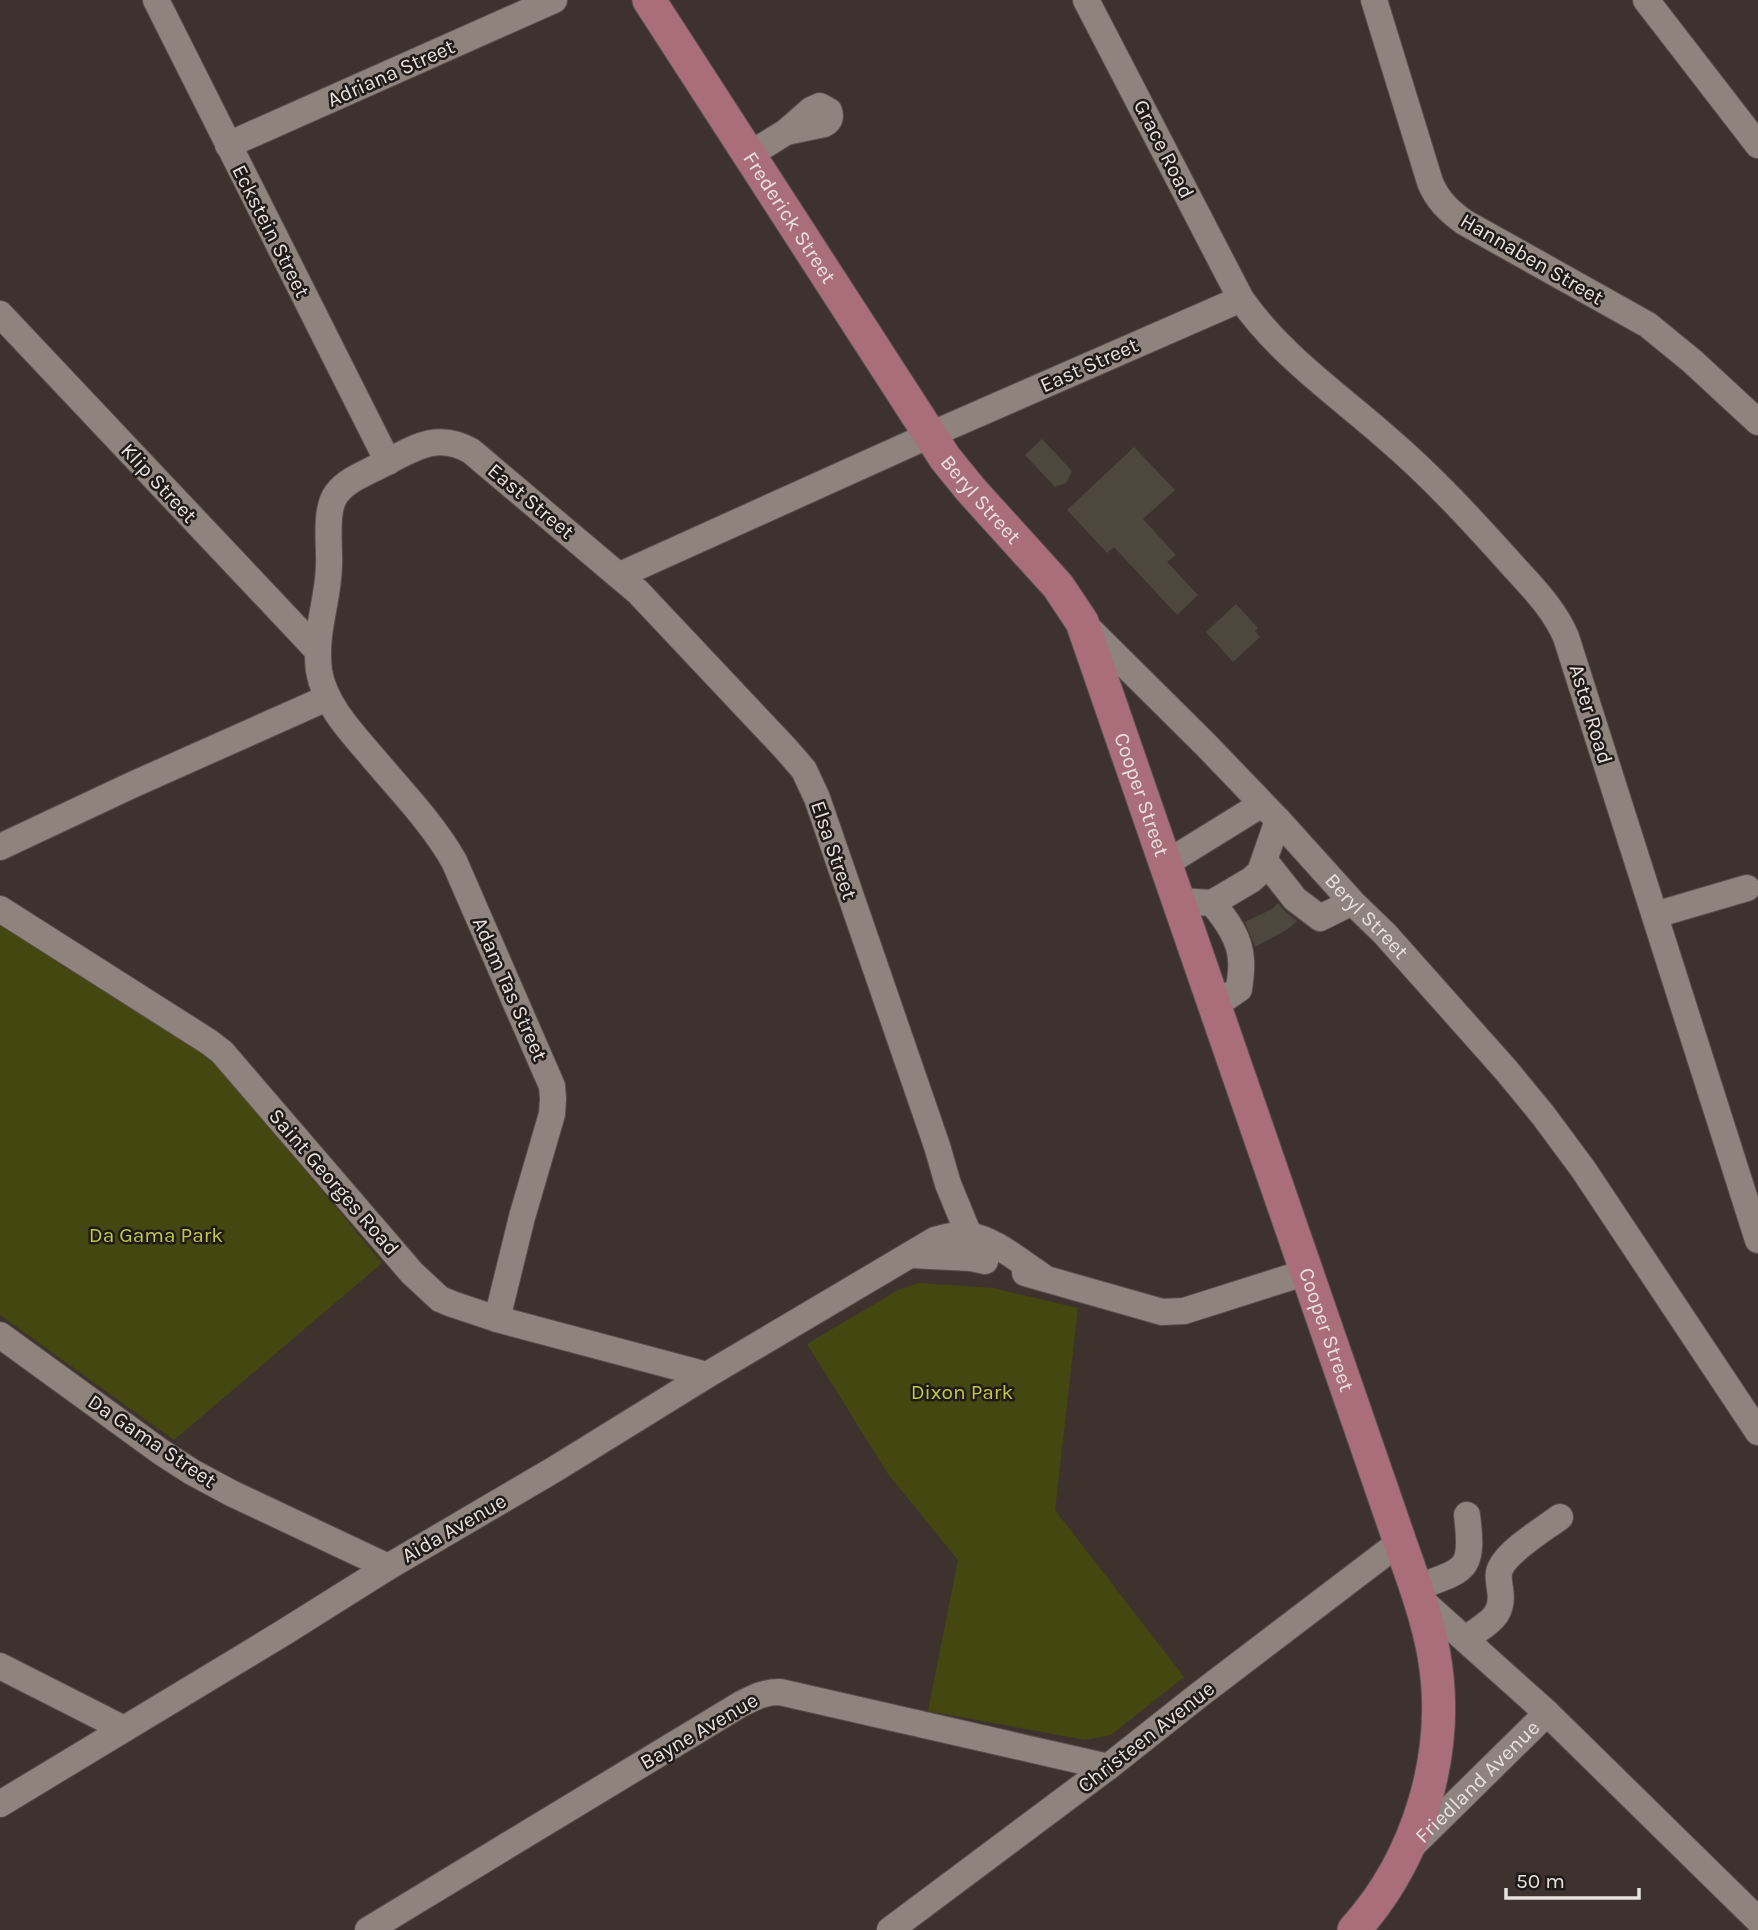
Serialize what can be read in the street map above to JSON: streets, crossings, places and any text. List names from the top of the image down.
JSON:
{
  "streets": {
    "main road": [
      "Frederick Street",
      "Beryl Street",
      "Cooper Street",
      "Friedland Avenue"
    ],
    "street": [
      "Adriana Street",
      "Grace Road",
      "Eckstein Street",
      "Hannaben Street",
      "East Street",
      "Klip Street",
      "Aster Road",
      "Elsa Street",
      "Adam Tas Street",
      "Saint Georges Road",
      "Da Gama Street",
      "Aida Avenue",
      "Bayne Avenue",
      "Christeen Avenue"
    ]
  },
  "crossings": [
    ["Adriana Street", "Eckstein Street"],
    ["Grace Road", "East Street"],
    ["Grace Road", "Aster Road"],
    ["Frederick Street", "East Street"],
    ["Frederick Street", "Beryl Street"],
    ["Eckstein Street", "East Street"],
    ["East Street", "Klip Street"],
    ["East Street", "Beryl Street"],
    ["East Street", "Aster Road"],
    ["East Street", "Elsa Street"],
    ["East Street", "Adam Tas Street"],
    ["Beryl Street", "Cooper Street"],
    ["Cooper Street", "Aida Avenue"],
    ["Cooper Street", "Christeen Avenue"],
    ["Cooper Street", "Friedland Avenue"],
    ["Elsa Street", "Aida Avenue"],
    ["Adam Tas Street", "Saint Georges Road"],
    ["Saint Georges Road", "Aida Avenue"],
    ["Da Gama Street", "Aida Avenue"],
    ["Bayne Avenue", "Christeen Avenue"]
  ],
  "parks": ["Da Gama Park", "Dixon Park"],
  "scale_bar": "50 m"
}
